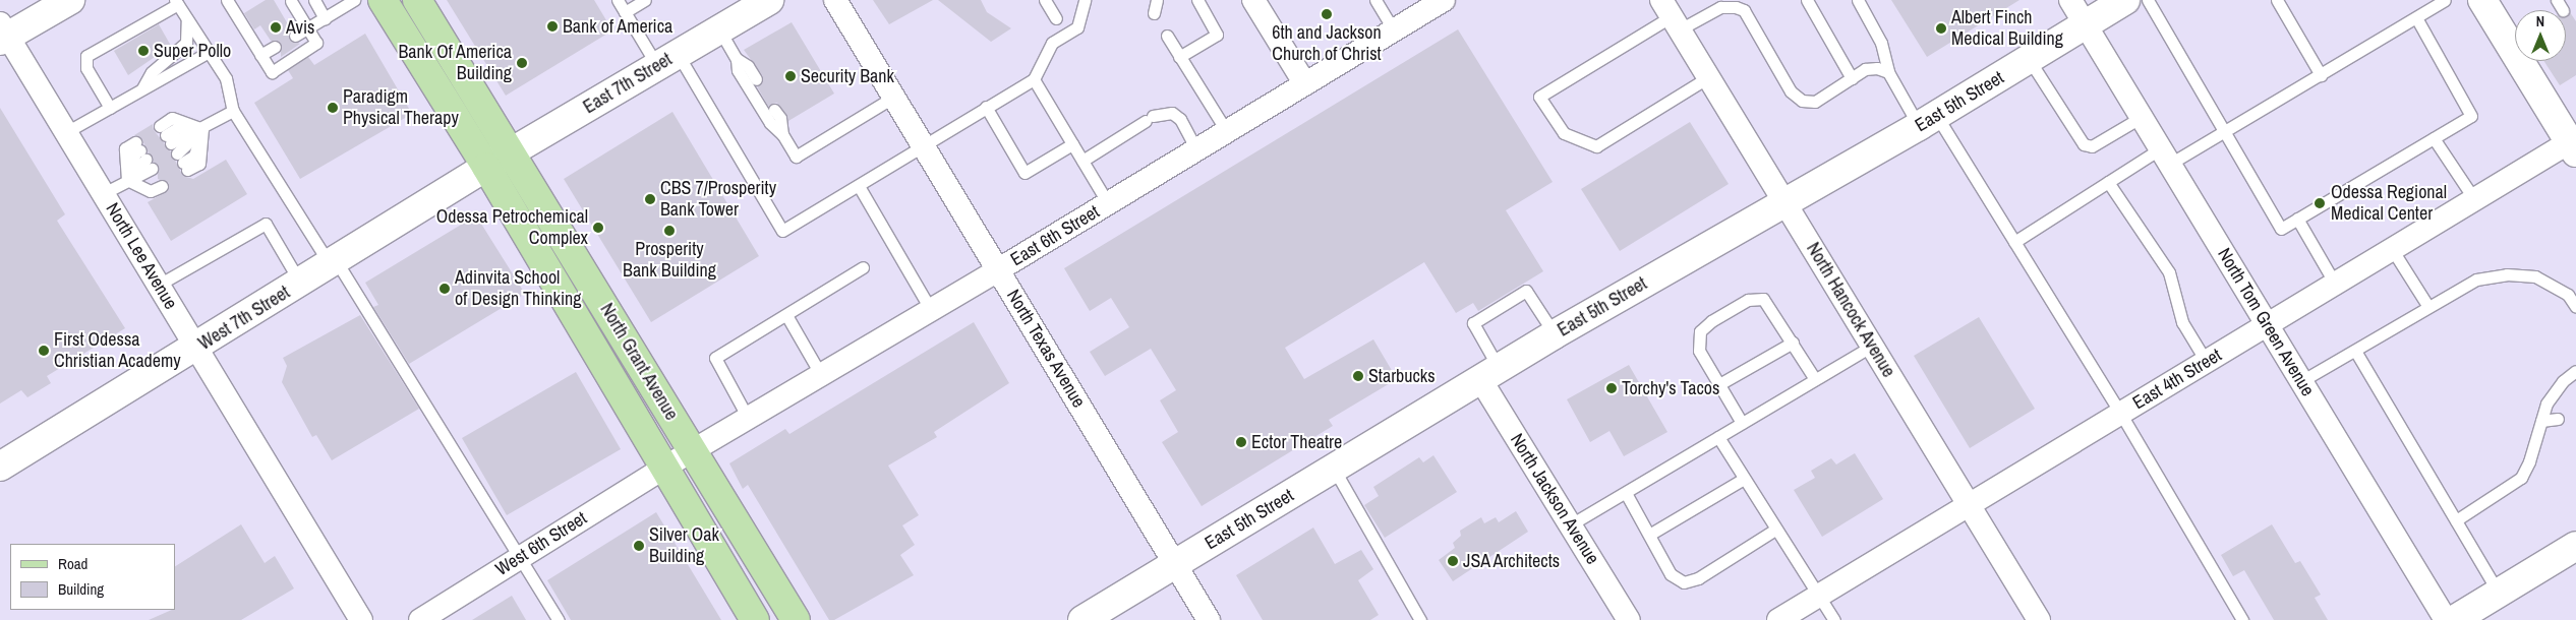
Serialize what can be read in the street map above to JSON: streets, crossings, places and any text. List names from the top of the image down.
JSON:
{
  "streets": {
    "main road": ["North Grant Avenue"],
    "street": [
      "East 7th Street",
      "East 5th Street",
      "East 6th Street",
      "North Lee Avenue",
      "North Hancock Avenue",
      "West 7th Street",
      "North Tom Green Avenue",
      "North Texas Avenue",
      "East 4th Street",
      "North Jackson Avenue",
      "West 6th Street"
    ]
  },
  "crossings": [
    ["East 7th Street", "West 7th Street"],
    ["East 7th Street", "North Grant Avenue"],
    ["East 5th Street", "North Hancock Avenue"],
    ["East 5th Street", "North Tom Green Avenue"],
    ["East 5th Street", "North Texas Avenue"],
    ["East 5th Street", "North Jackson Avenue"],
    ["East 6th Street", "North Texas Avenue"],
    ["East 6th Street", "North Grant Avenue"],
    ["East 6th Street", "West 6th Street"],
    ["North Lee Avenue", "West 7th Street"],
    ["North Hancock Avenue", "East 4th Street"],
    ["West 7th Street", "North Grant Avenue"],
    ["North Tom Green Avenue", "East 4th Street"],
    ["North Grant Avenue", "West 6th Street"]
  ],
  "places": [
    "6th and Jackson Church of Christ",
    "Bank of America",
    "Avis",
    "Albert Finch Medical Building",
    "Super Pollo",
    "Bank Of America Building",
    "Security Bank",
    "Paradigm Physical Therapy",
    "CBS 7/Prosperity Bank Tower",
    "Odessa Regional Medical Center",
    "Odessa Petrochemical Complex",
    "Prosperity Bank Building",
    "Adinvita School of Design Thinking",
    "First Odessa Christian Academy",
    "Starbucks",
    "Torchy's Tacos",
    "Ector Theatre",
    "Silver Oak Building",
    "JSA Architects"
  ],
  "legend": ["Road", "Building"],
  "north": "top"
}
